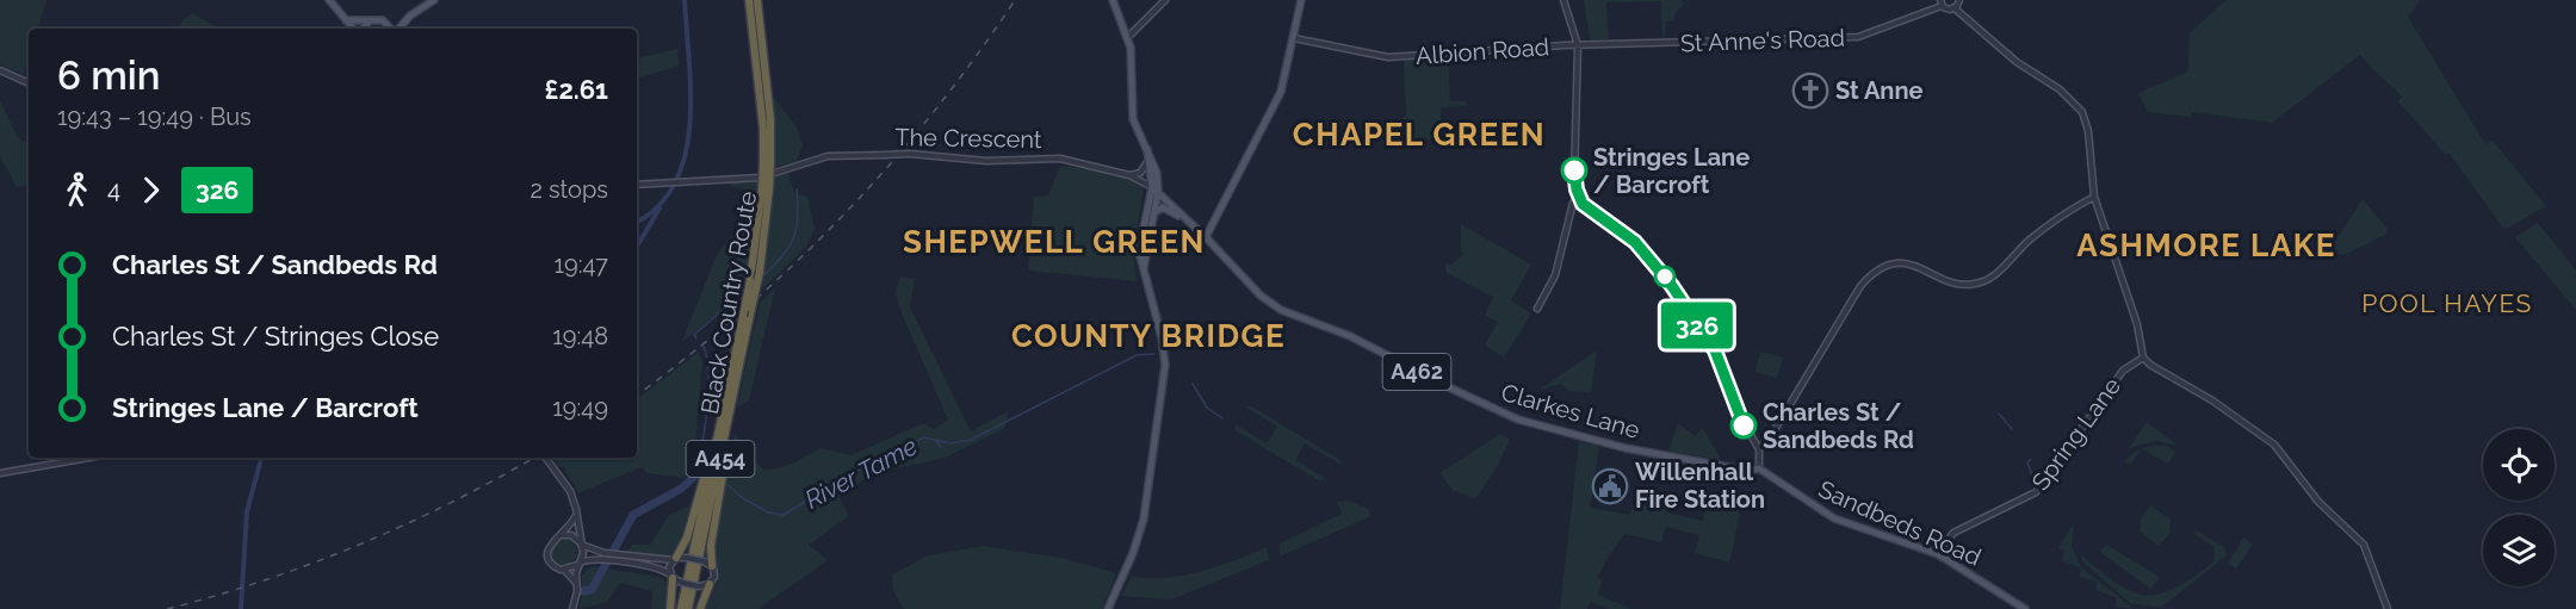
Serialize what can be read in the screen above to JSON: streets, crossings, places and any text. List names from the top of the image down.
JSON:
{
  "streets": {
    "highway": ["Black Country Route", "A454"],
    "main road": ["A462", "Clarkes Lane", "Sandbeds Road"],
    "street": [
      "St Anne's Road",
      "Albion Road",
      "The Crescent",
      "Spring Lane"
    ]
  },
  "crossings": [
    ["St Anne's Road", "Albion Road"],
    ["The Crescent", "A462"],
    ["A462", "Clarkes Lane"],
    ["Clarkes Lane", "Sandbeds Road"],
    ["Spring Lane", "Sandbeds Road"]
  ],
  "districts": [
    "CHAPEL GREEN",
    "SHEPWELL GREEN",
    "ASHMORE LAKE",
    "POOL HAYES",
    "COUNTY BRIDGE"
  ],
  "water": ["River Tame"],
  "places": {
    "church": ["St Anne"],
    "other": ["Stringes Lane / Barcroft", "Charles St / Sandbeds Rd"],
    "public building": ["Willenhall Fire Station"]
  },
  "lines": ["bus line 326"],
  "page": {
    "on_map": "326",
    "heading": ["6 min", "19:43 – 19:49 · Bus", "£2.61"],
    "legs": ["4", "326", "2 stops"],
    "list": [
      {
        "name": "Charles St / Sandbeds Rd",
        "value": "19:47"
      },
      {
        "name": "Charles St / Stringes Close",
        "value": "19:48"
      },
      {
        "name": "Stringes Lane / Barcroft",
        "value": "19:49"
      }
    ]
  }
}
